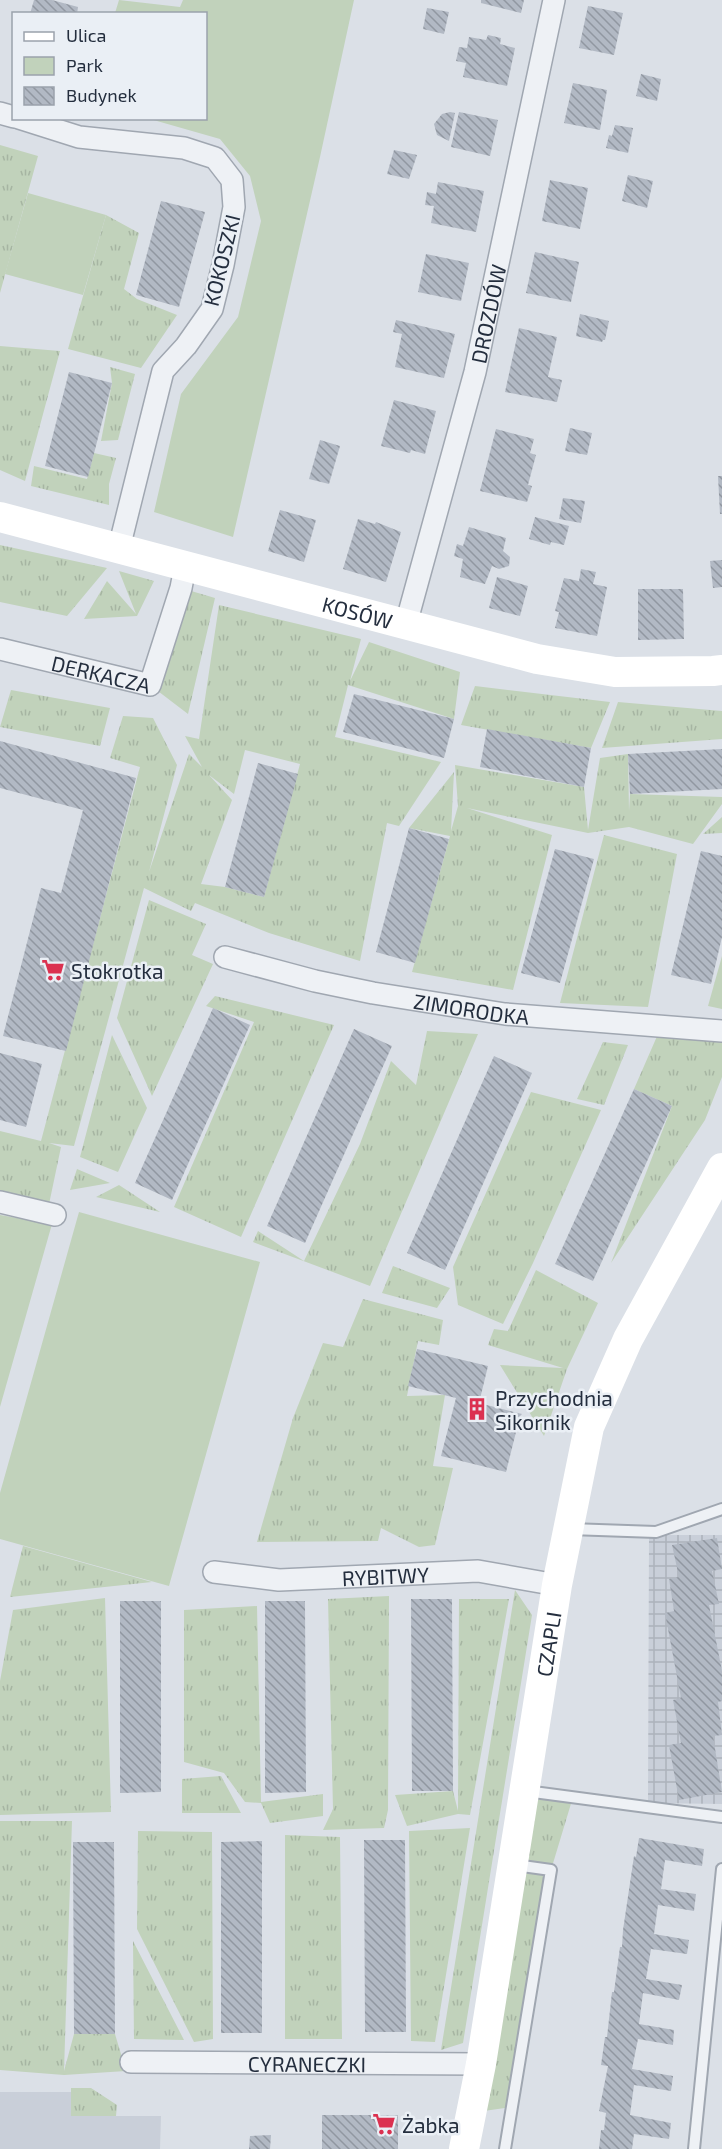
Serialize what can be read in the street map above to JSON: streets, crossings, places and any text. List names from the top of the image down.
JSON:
{
  "streets": {
    "street": [
      "KOKOSZKI",
      "DROZDÓW",
      "KOSÓW",
      "DERKACZA",
      "ZIMORODKA",
      "RYBITWY",
      "CZAPLI",
      "CYRANECZKI"
    ]
  },
  "crossings": [
    ["KOKOSZKI", "KOSÓW"],
    ["DROZDÓW", "KOSÓW"],
    ["KOSÓW", "DERKACZA"],
    ["RYBITWY", "CZAPLI"],
    ["CZAPLI", "CYRANECZKI"]
  ],
  "places": {
    "supermarket": ["Stokrotka", "Żabka"],
    "building": ["Przychodnia Sikornik"]
  },
  "legend": ["Ulica", "Park", "Budynek"]
}
